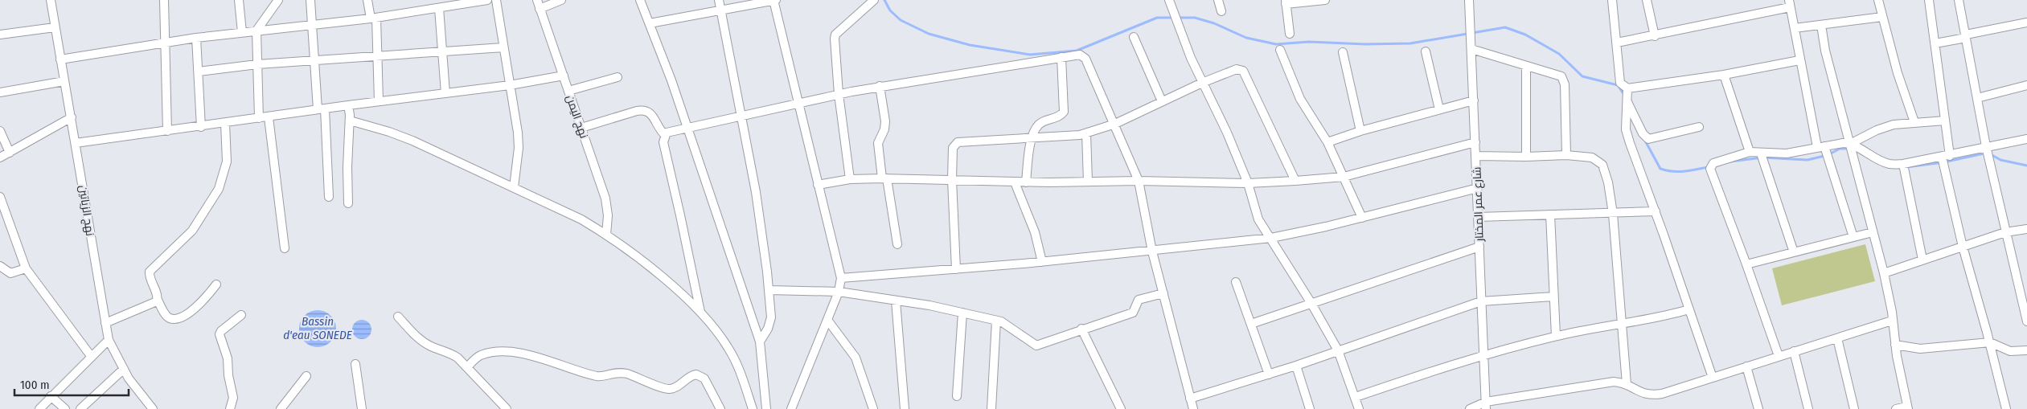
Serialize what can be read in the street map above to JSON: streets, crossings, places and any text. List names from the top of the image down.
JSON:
{
  "streets": {
    "street": ["نهج اليمن", "شارع عمر المختار", "نهج الزياتين"]
  },
  "water": ["Bassin d'eau SONEDE"],
  "scale_bar": "100 m"
}
